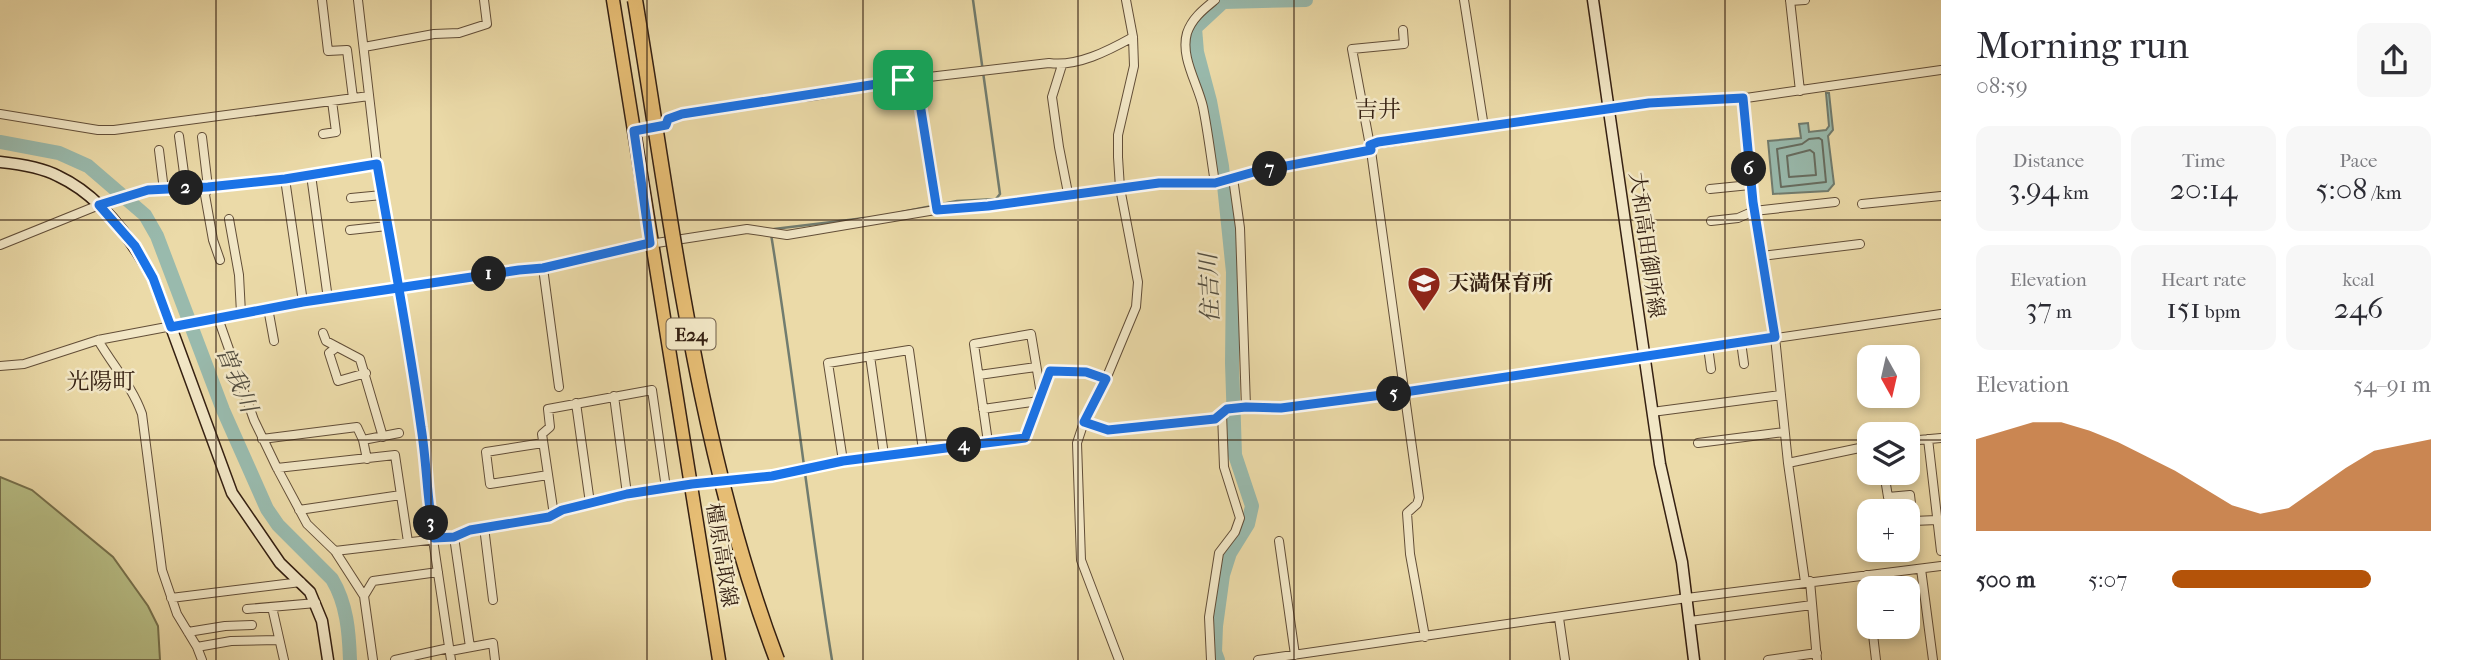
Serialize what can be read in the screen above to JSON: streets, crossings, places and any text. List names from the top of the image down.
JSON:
{
  "streets": {
    "highway": ["E24"],
    "main road": ["大和高田御所線", "橿原高取線"]
  },
  "districts": ["吉井", "光陽町"],
  "water": ["住吉川", "曽我川"],
  "places": {
    "school or university": ["天満保育所"]
  },
  "north": "bottom",
  "page": {
    "heading": ["Morning run", "08:59"],
    "stats": [
      ["Distance", "3.94 km"],
      ["Time", "20:14"],
      ["Pace", "5:08 /km"],
      ["Elevation", "37 m"],
      ["Heart rate", "151 bpm"],
      ["kcal", "246"]
    ],
    "pins": [
      "6",
      "7",
      "2",
      "1",
      "5",
      "4",
      "3"
    ],
    "map_buttons": ["+", "−"],
    "chart": ["Elevation", "54–91 m"],
    "list": [
      {
        "name": "500 m",
        "note": "5:07"
      }
    ]
  }
}
